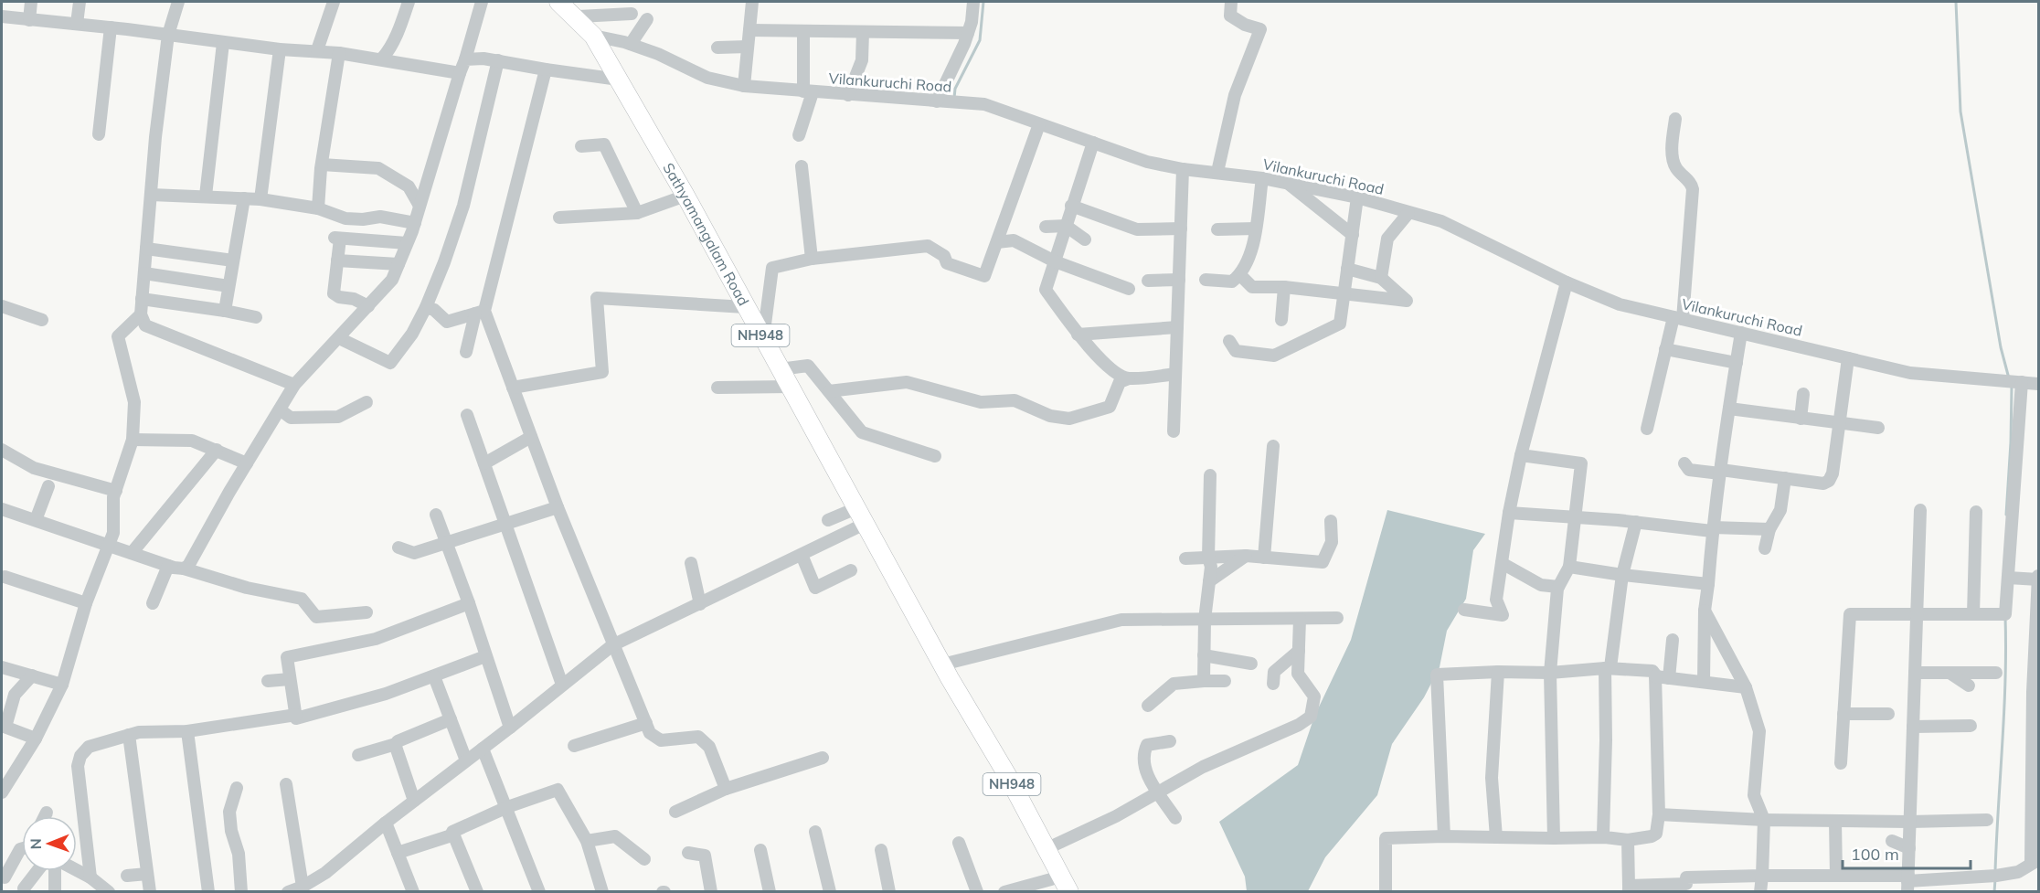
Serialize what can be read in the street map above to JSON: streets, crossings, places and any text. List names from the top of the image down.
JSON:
{
  "streets": {
    "highway": ["Sathyamangalam Road", "NH948"],
    "street": ["Vilankuruchi Road"]
  },
  "crossings": [
    ["Vilankuruchi Road", "Sathyamangalam Road"]
  ],
  "scale_bar": "100 m",
  "north": "left"
}
